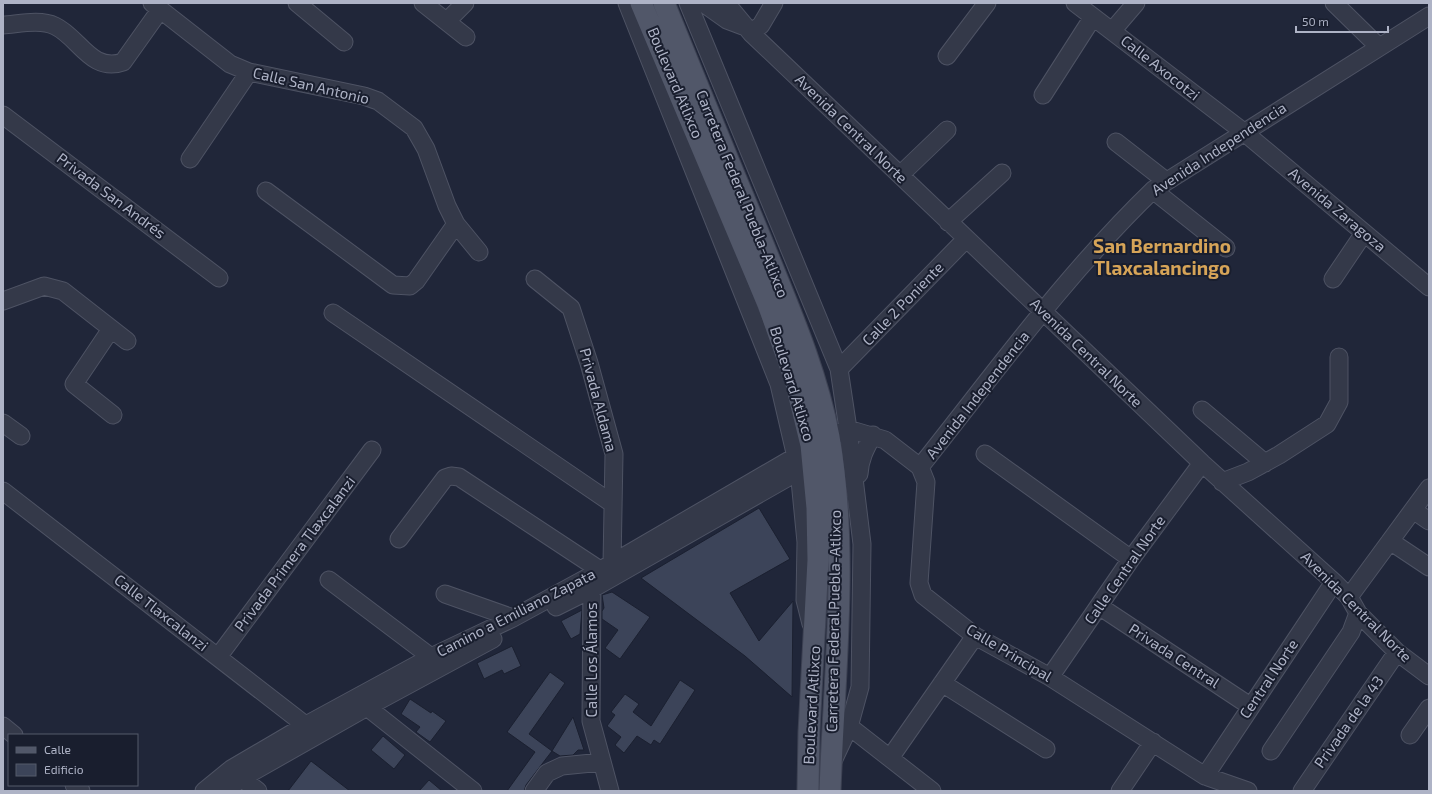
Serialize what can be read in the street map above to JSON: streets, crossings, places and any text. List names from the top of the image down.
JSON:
{
  "streets": {
    "main road": ["Boulevard Atlixco", "Carretera Federal Puebla-Atlixco"],
    "street": [
      "Calle Axocotzi",
      "Calle San Antonio",
      "Avenida Central Norte",
      "Avenida Independencia",
      "Privada San Andrés",
      "Avenida Zaragoza",
      "Calle 2 Poniente",
      "Privada Aldama",
      "Privada Primera Tlaxcalanzi",
      "Calle Central Norte",
      "Calle Tlaxcalanzi",
      "Camino a Emiliano Zapata",
      "Calle Principal",
      "Privada Central",
      "Calle Los Álamos",
      "Central Norte",
      "Privada de la 43"
    ]
  },
  "crossings": [
    ["Calle Axocotzi", "Avenida Independencia"],
    ["Calle Axocotzi", "Avenida Zaragoza"],
    ["Boulevard Atlixco", "Carretera Federal Puebla-Atlixco"],
    ["Boulevard Atlixco", "Camino a Emiliano Zapata"],
    ["Avenida Central Norte", "Avenida Independencia"],
    ["Avenida Central Norte", "Calle 2 Poniente"],
    ["Avenida Central Norte", "Calle Central Norte"],
    ["Avenida Central Norte", "Central Norte"],
    ["Avenida Central Norte", "Privada de la 43"],
    ["Avenida Independencia", "Avenida Zaragoza"],
    ["Avenida Independencia", "Calle Principal"],
    ["Carretera Federal Puebla-Atlixco", "Camino a Emiliano Zapata"],
    ["Privada Aldama", "Camino a Emiliano Zapata"],
    ["Privada Aldama", "Calle Los Álamos"],
    ["Privada Primera Tlaxcalanzi", "Calle Tlaxcalanzi"],
    ["Calle Central Norte", "Calle Principal"],
    ["Calle Central Norte", "Privada Central"],
    ["Calle Tlaxcalanzi", "Camino a Emiliano Zapata"],
    ["Camino a Emiliano Zapata", "Calle Los Álamos"],
    ["Calle Principal", "Central Norte"],
    ["Privada Central", "Central Norte"]
  ],
  "districts": ["San Bernardino Tlaxcalancingo"],
  "legend": ["Calle", "Edificio"],
  "scale_bar": "50 m"
}
